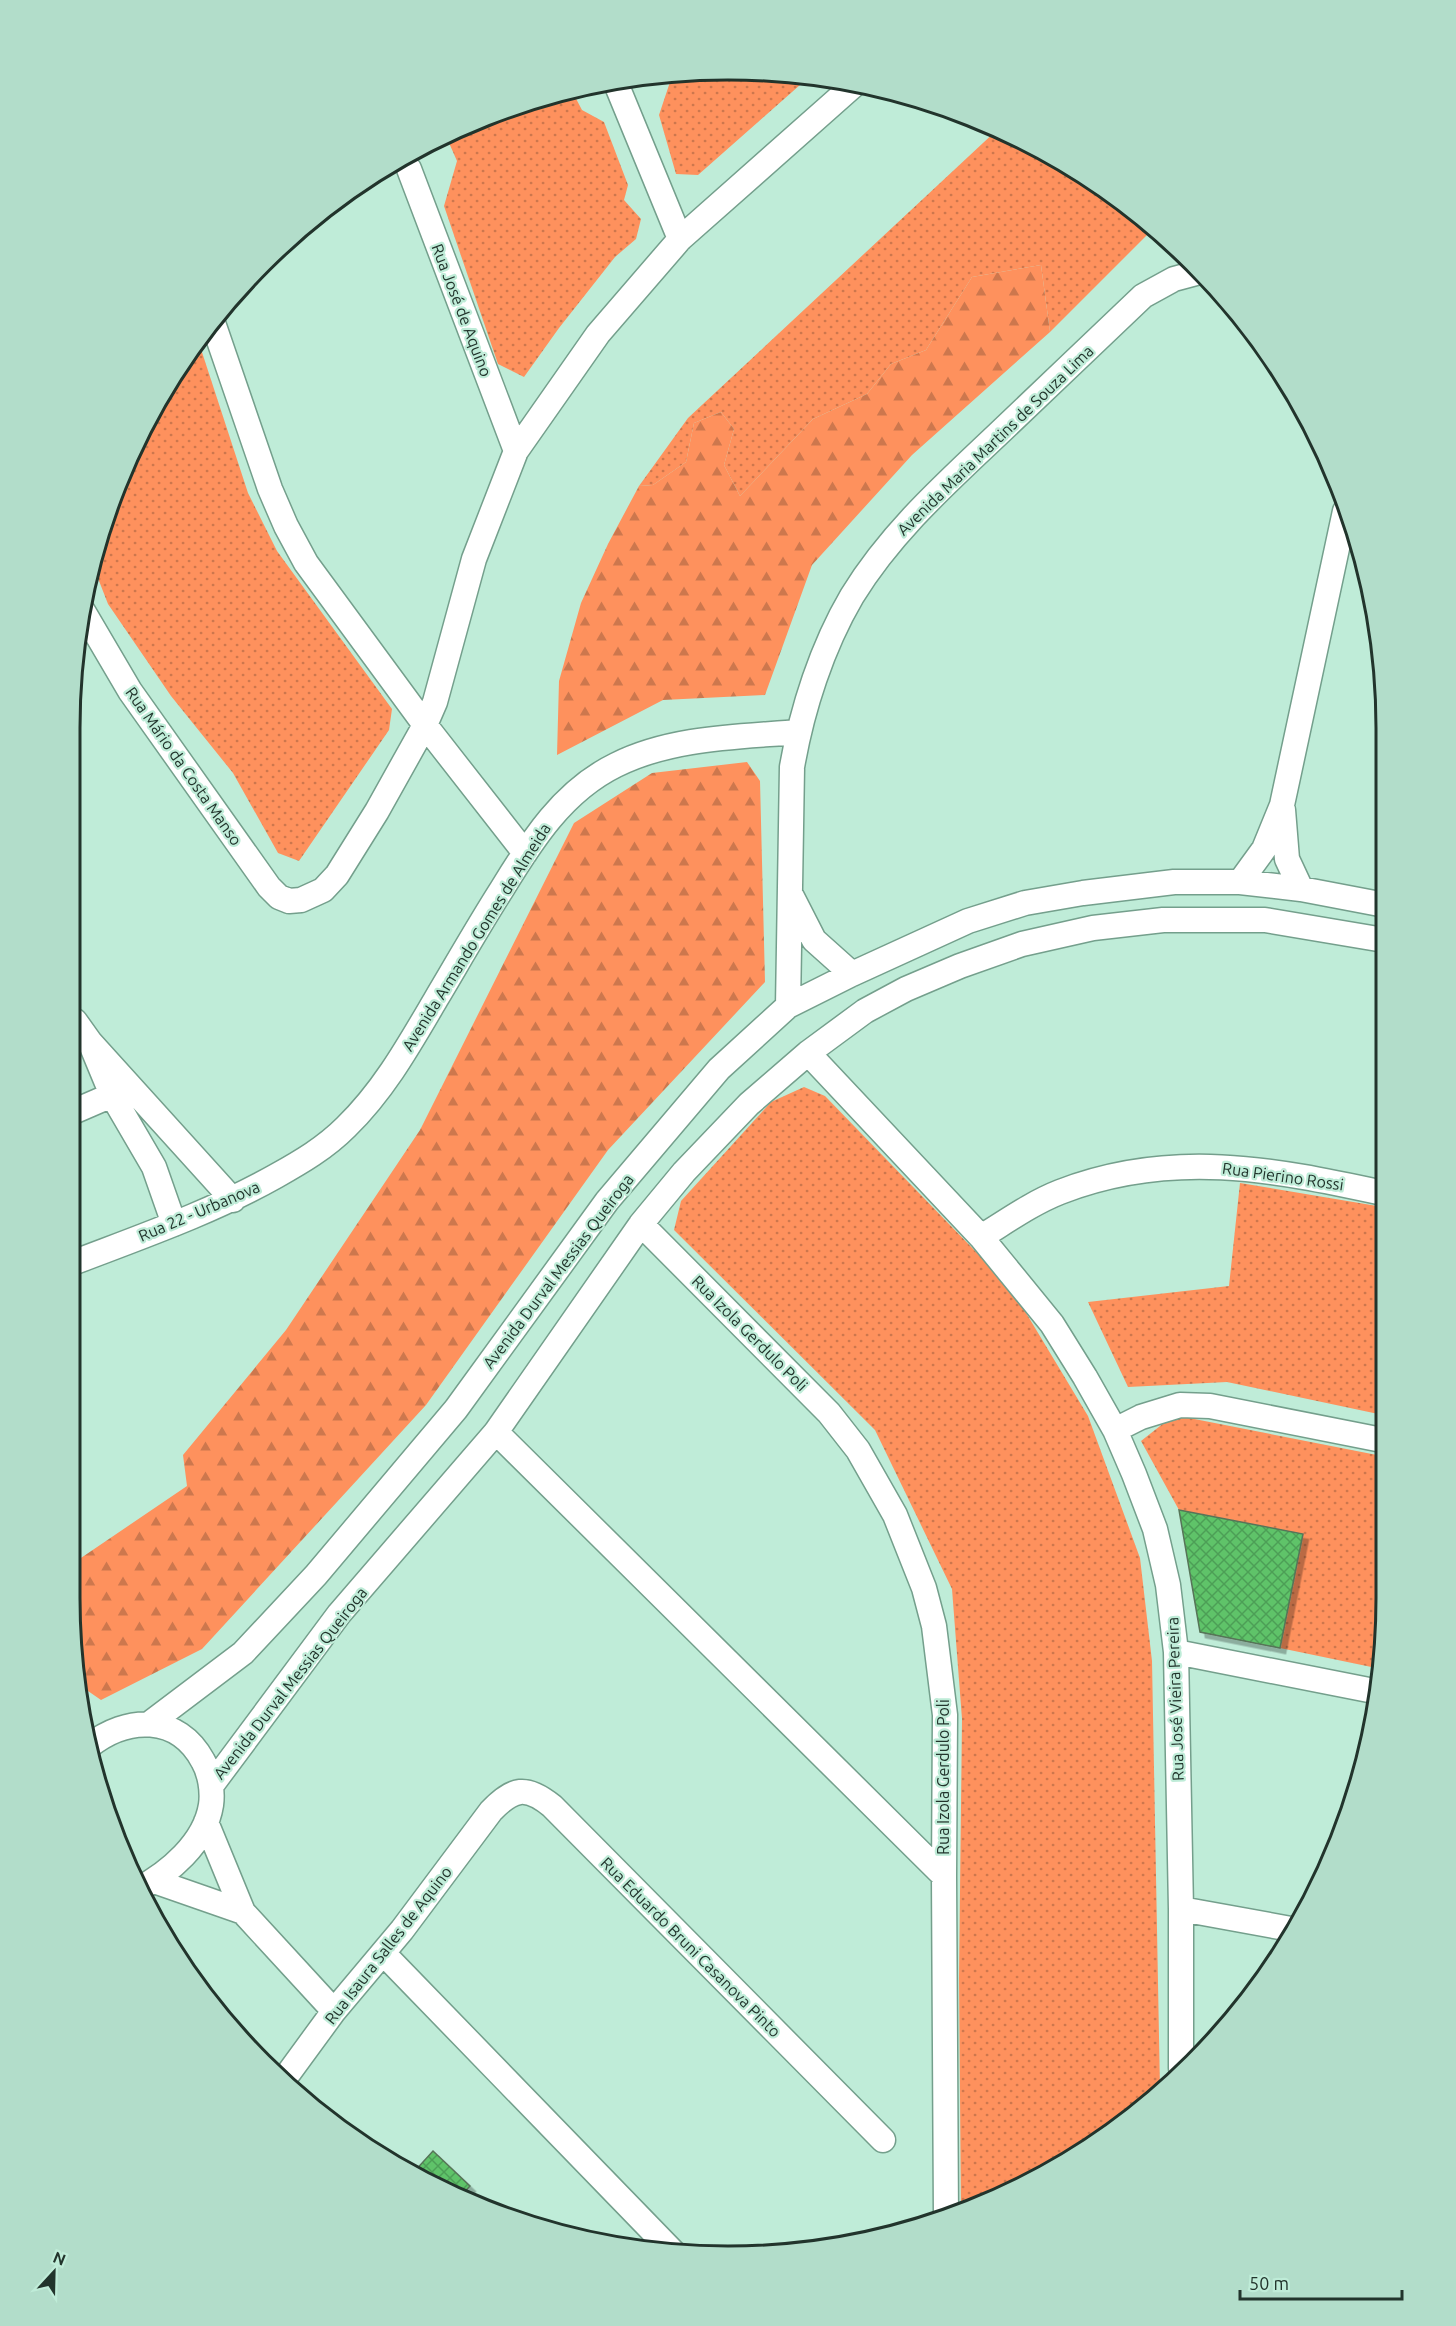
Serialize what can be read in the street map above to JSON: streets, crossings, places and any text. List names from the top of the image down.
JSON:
{
  "streets": {
    "street": [
      "Rua José de Aquino",
      "Avenida Maria Martins de Souza Lima",
      "Rua Mário da Costa Manso",
      "Avenida Armando Gomes de Almeida",
      "Rua Pierino Rossi",
      "Rua 22 - Urbanova",
      "Avenida Durval Messias Queiroga",
      "Rua Izola Gerdulo Poli",
      "Rua José Vieira Pereira",
      "Rua Isaura Salles de Aquino",
      "Rua Eduardo Bruni Casanova Pinto"
    ]
  },
  "crossings": [
    ["Avenida Maria Martins de Souza Lima", "Avenida Armando Gomes de Almeida"],
    ["Avenida Maria Martins de Souza Lima", "Avenida Durval Messias Queiroga"],
    ["Avenida Armando Gomes de Almeida", "Rua 22 - Urbanova"],
    ["Rua Pierino Rossi", "Rua José Vieira Pereira"],
    ["Avenida Durval Messias Queiroga", "Rua Izola Gerdulo Poli"],
    ["Avenida Durval Messias Queiroga", "Rua José Vieira Pereira"],
    ["Rua Isaura Salles de Aquino", "Rua Eduardo Bruni Casanova Pinto"]
  ],
  "scale_bar": "50 m",
  "north": "top"
}
